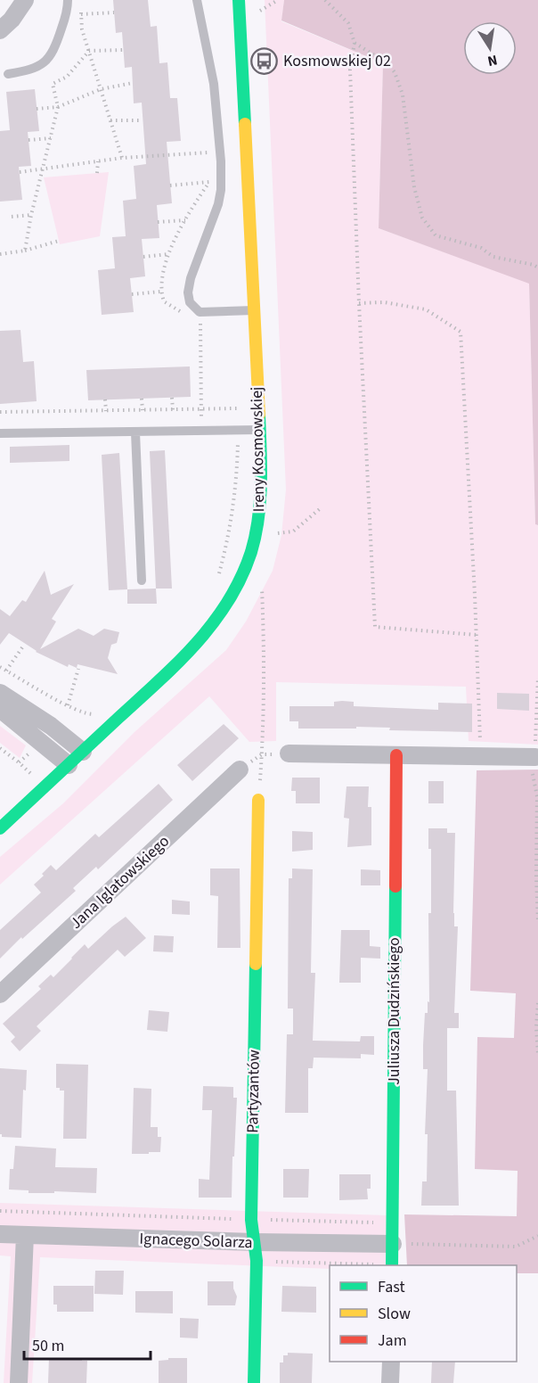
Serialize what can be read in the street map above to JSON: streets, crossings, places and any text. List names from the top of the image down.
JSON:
{
  "streets": {
    "street": [
      "Ireny Kosmowskiej",
      "Jana Iglatowskiego",
      "Juliusza Dudzińskiego",
      "Partyzantów",
      "Ignacego Solarza"
    ]
  },
  "crossings": [
    ["Juliusza Dudzińskiego", "Ignacego Solarza"],
    ["Partyzantów", "Ignacego Solarza"]
  ],
  "places": {
    "bus stop": ["Kosmowskiej 02"]
  },
  "legend": ["Fast", "Slow", "Jam"],
  "scale_bar": "50 m",
  "north": "bottom"
}
